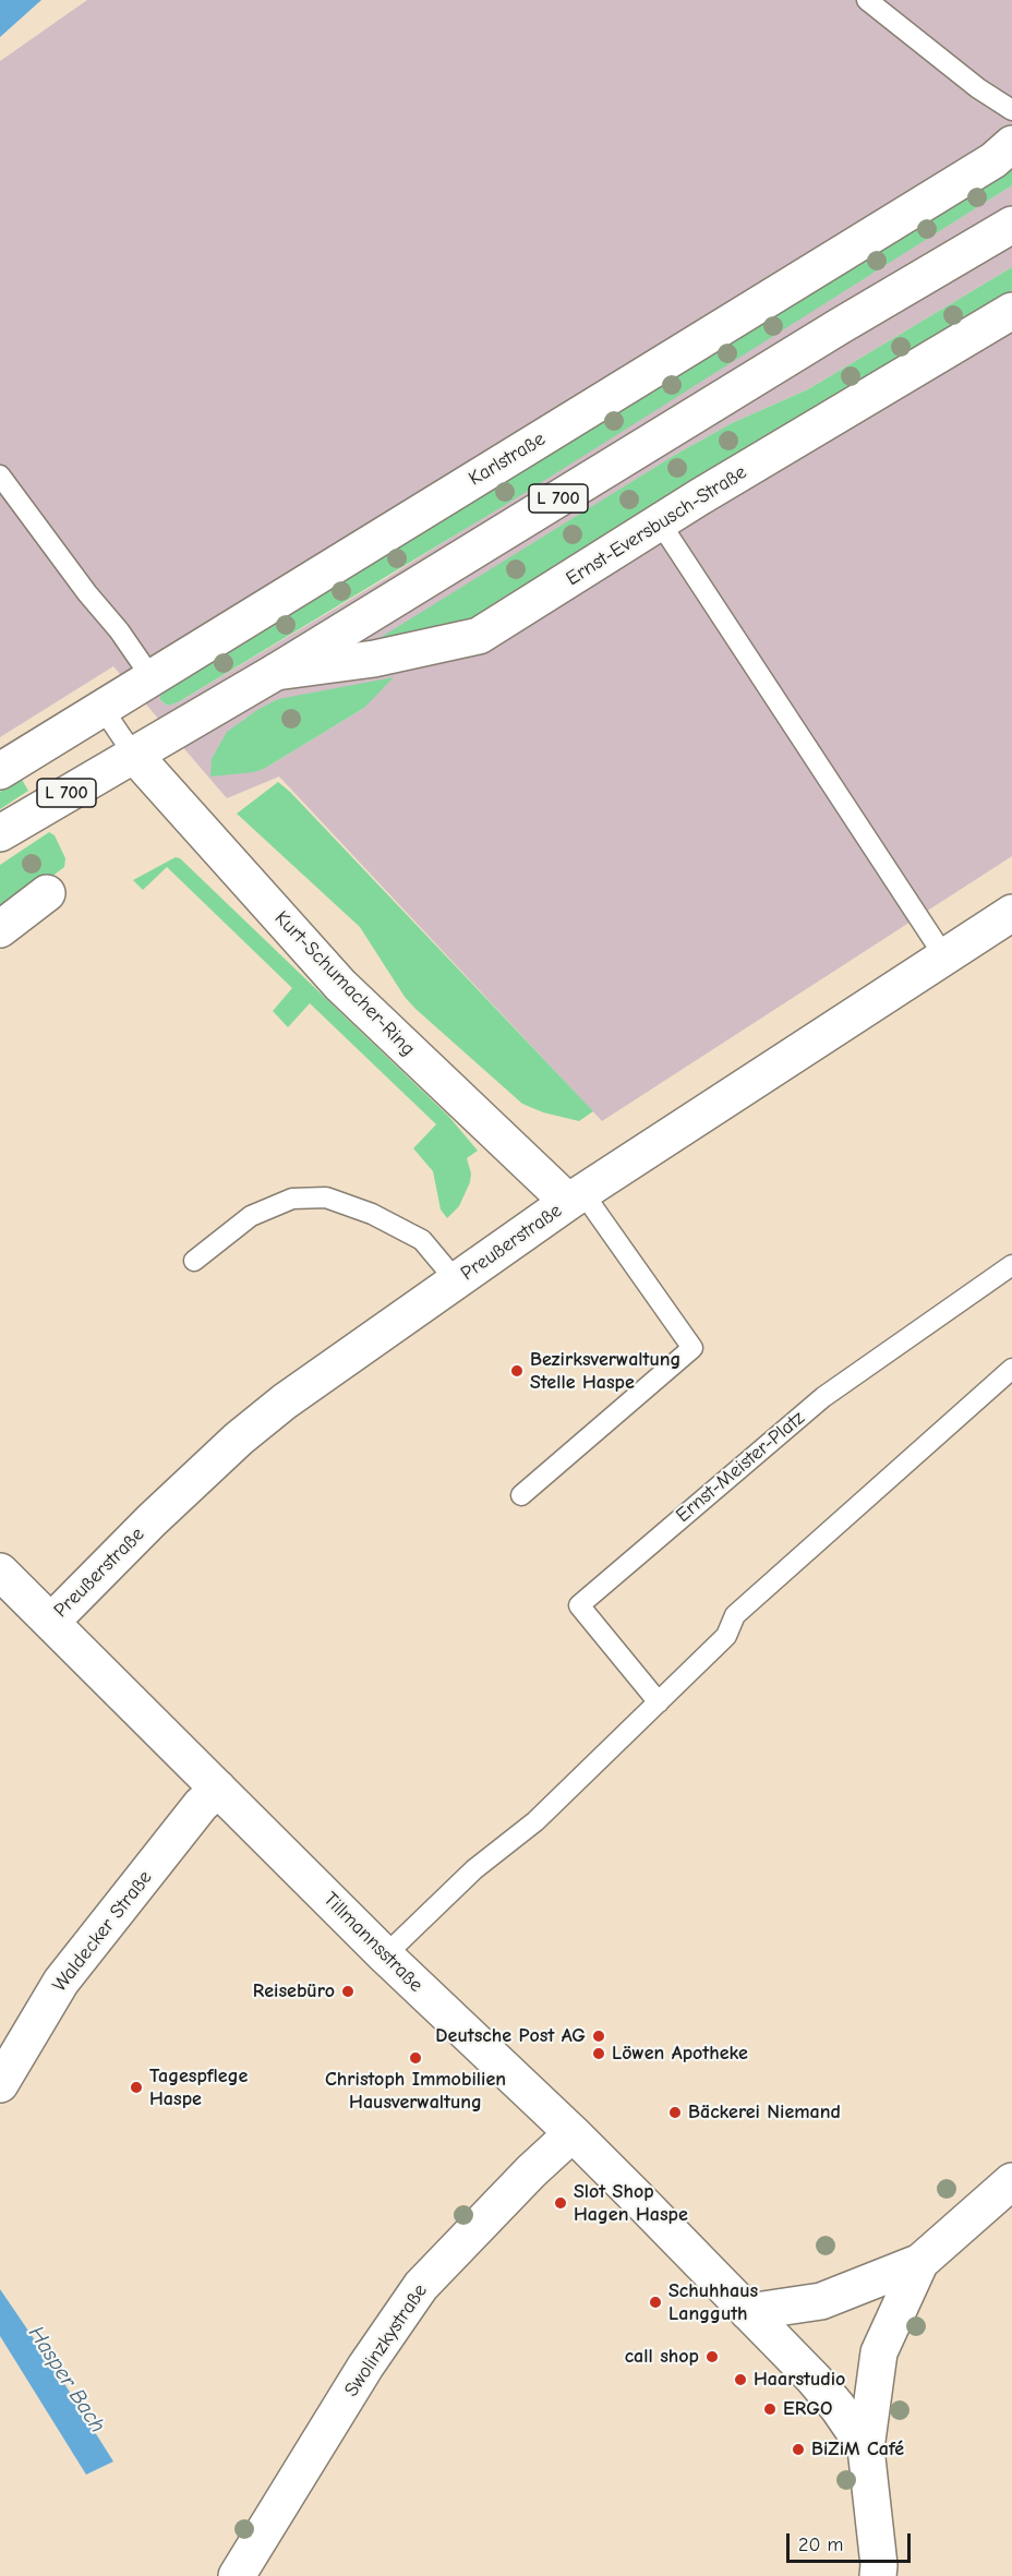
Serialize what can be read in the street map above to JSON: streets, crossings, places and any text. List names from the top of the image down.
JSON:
{
  "streets": {
    "street": [
      "Karlstraße",
      "L 700",
      "Ernst-Eversbusch-Straße",
      "Kurt-Schumacher-Ring",
      "Preußerstraße",
      "Waldecker Straße",
      "Tillmannsstraße",
      "Swolinzkystraße"
    ],
    "lane": ["Ernst-Meister-Platz"]
  },
  "crossings": [
    ["L 700", "Ernst-Eversbusch-Straße"],
    ["L 700", "Kurt-Schumacher-Ring"],
    ["Kurt-Schumacher-Ring", "Preußerstraße"],
    ["Preußerstraße", "Tillmannsstraße"],
    ["Waldecker Straße", "Tillmannsstraße"],
    ["Tillmannsstraße", "Swolinzkystraße"]
  ],
  "water": ["Hasper Bach"],
  "places": [
    "Bezirksverwaltung Stelle Haspe",
    "Reisebüro",
    "Deutsche Post AG",
    "Löwen Apotheke",
    "Christoph Immobilien Hausverwaltung",
    "Tagespflege Haspe",
    "Bäckerei Niemand",
    "Slot Shop Hagen Haspe",
    "Schuhhaus Langguth",
    "call shop",
    "Haarstudio",
    "ERGO",
    "BiZiM Café"
  ],
  "scale_bar": "20 m"
}
